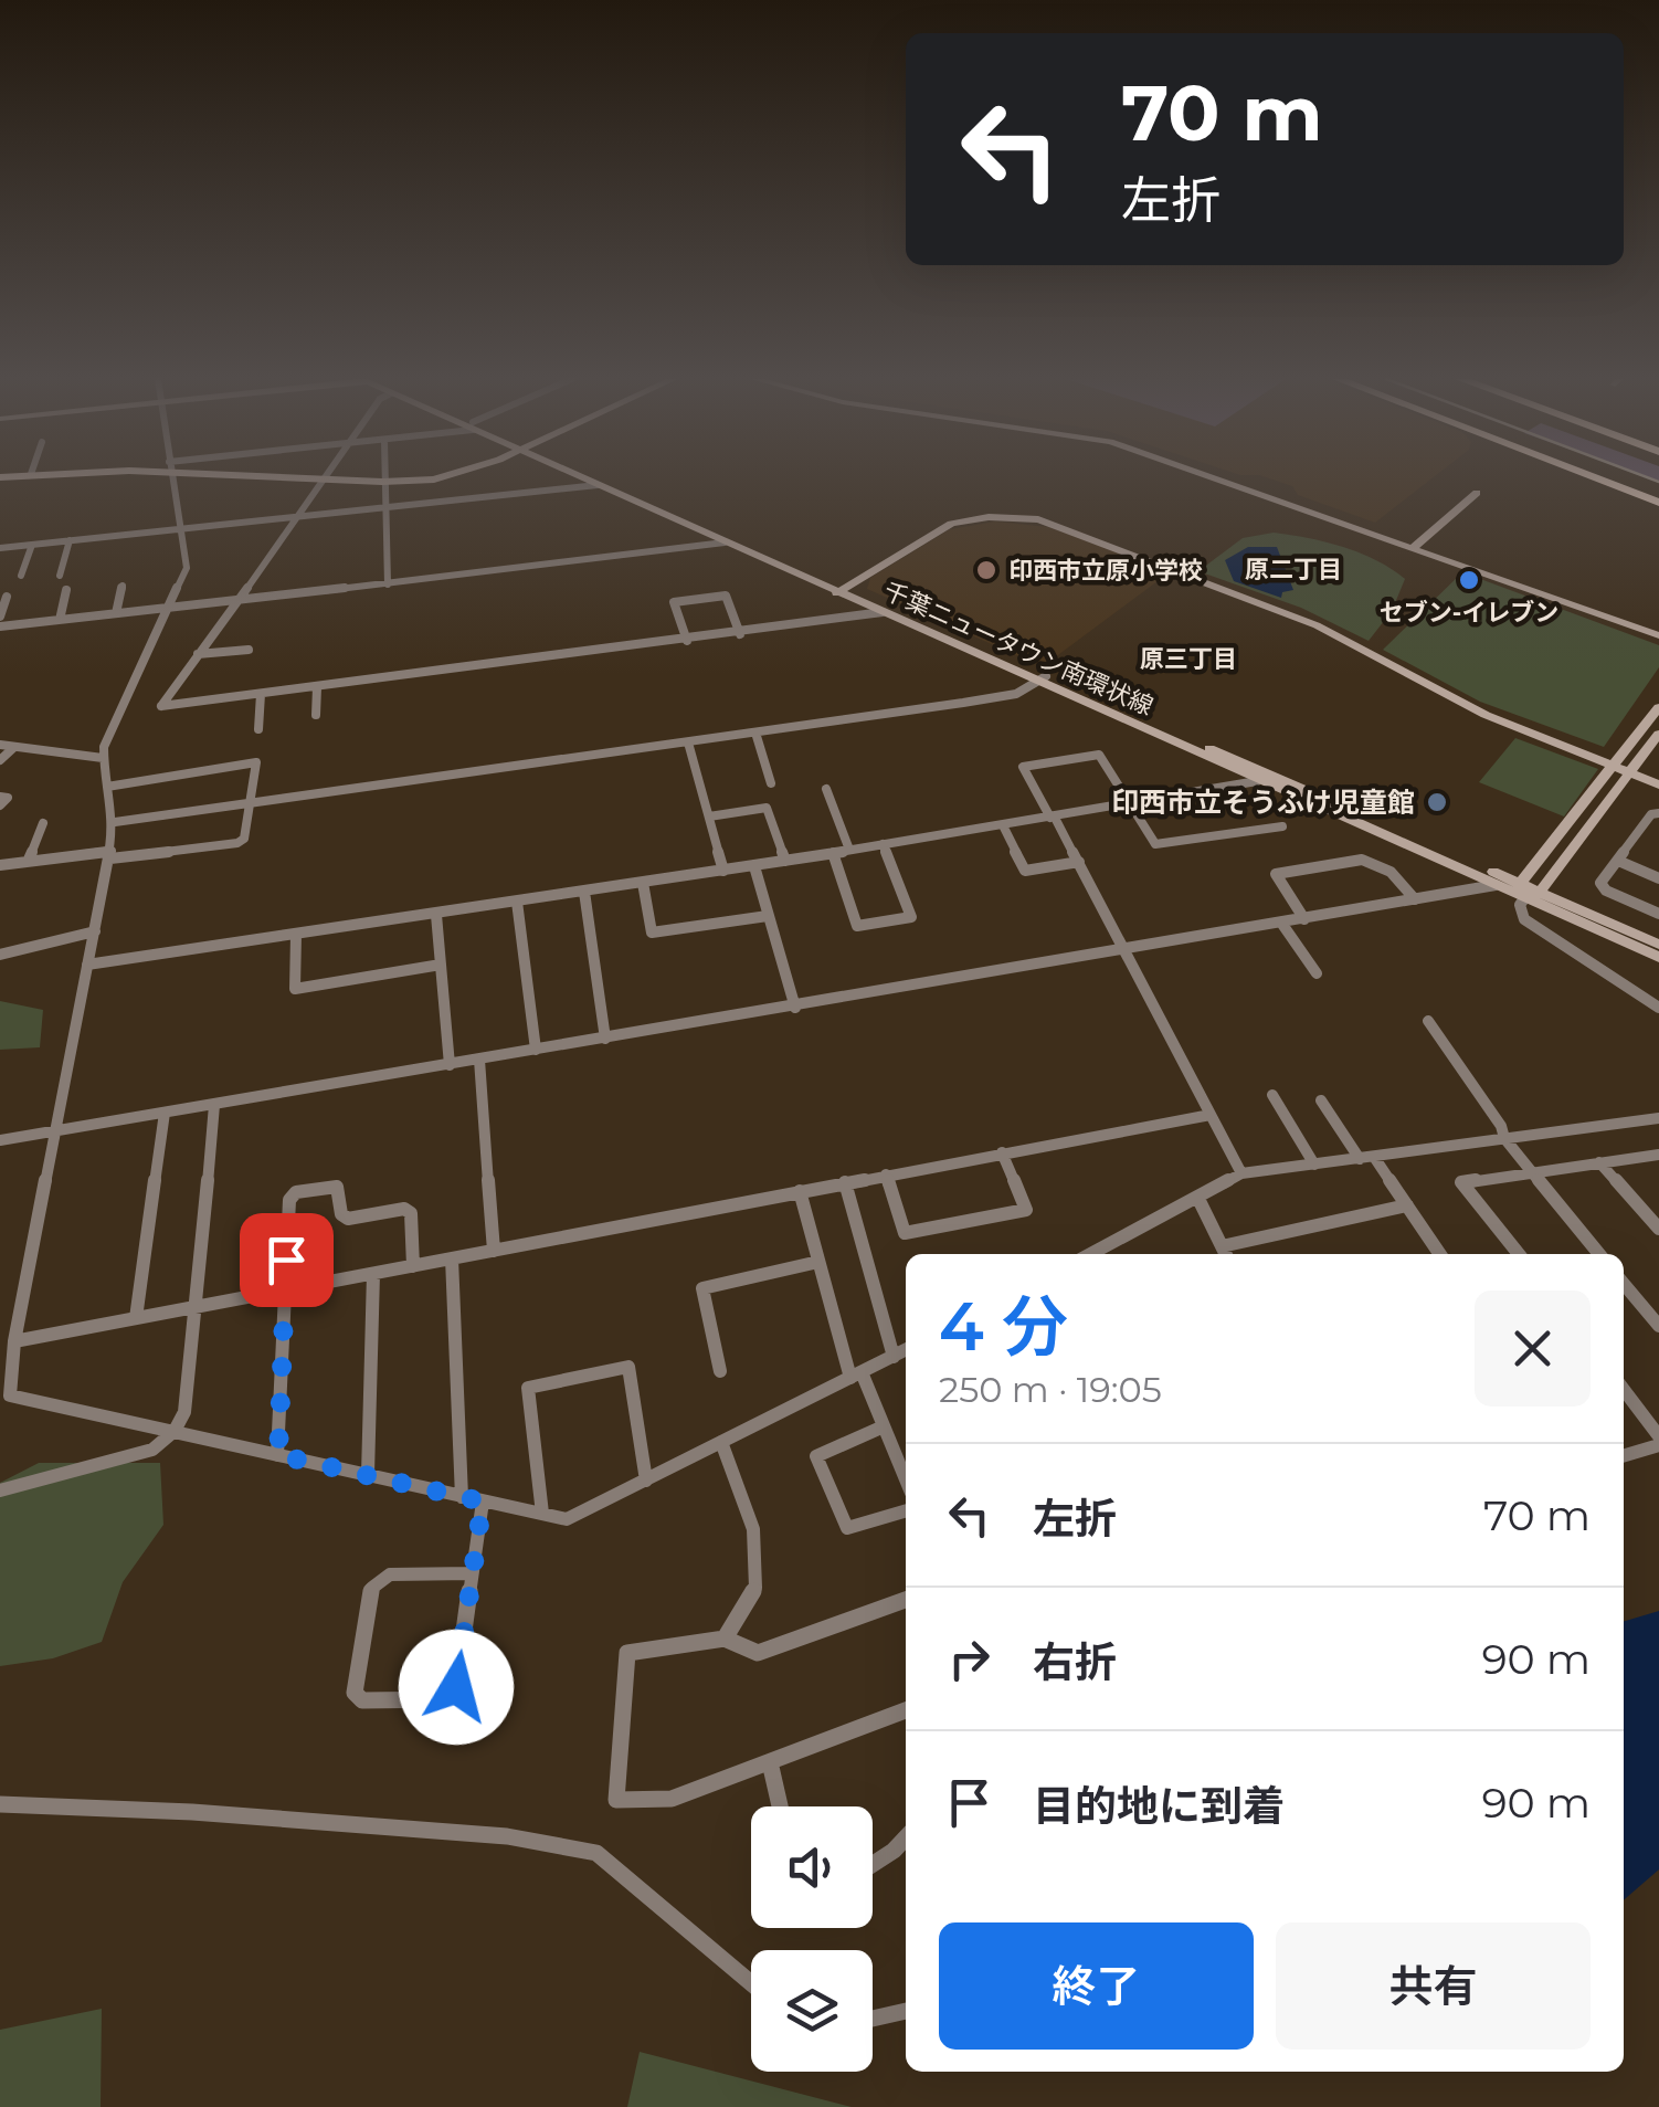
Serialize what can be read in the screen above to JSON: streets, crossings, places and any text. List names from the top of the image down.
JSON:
{
  "streets": {
    "main road": ["千葉ニュータウン南環状線"]
  },
  "districts": ["原二丁目", "原三丁目"],
  "places": ["印西市立原小学校", "セブン-イレブン", "印西市立そうふけ児童館"],
  "page": {
    "turn": ["70 m", "左折"],
    "heading": ["4 分", "250 m · 19:05"],
    "list": [
      {
        "name": "左折",
        "value": "70 m"
      },
      {
        "name": "右折",
        "value": "90 m"
      },
      {
        "name": "目的地に到着",
        "value": "90 m"
      }
    ],
    "buttons": ["終了", "共有"]
  }
}
